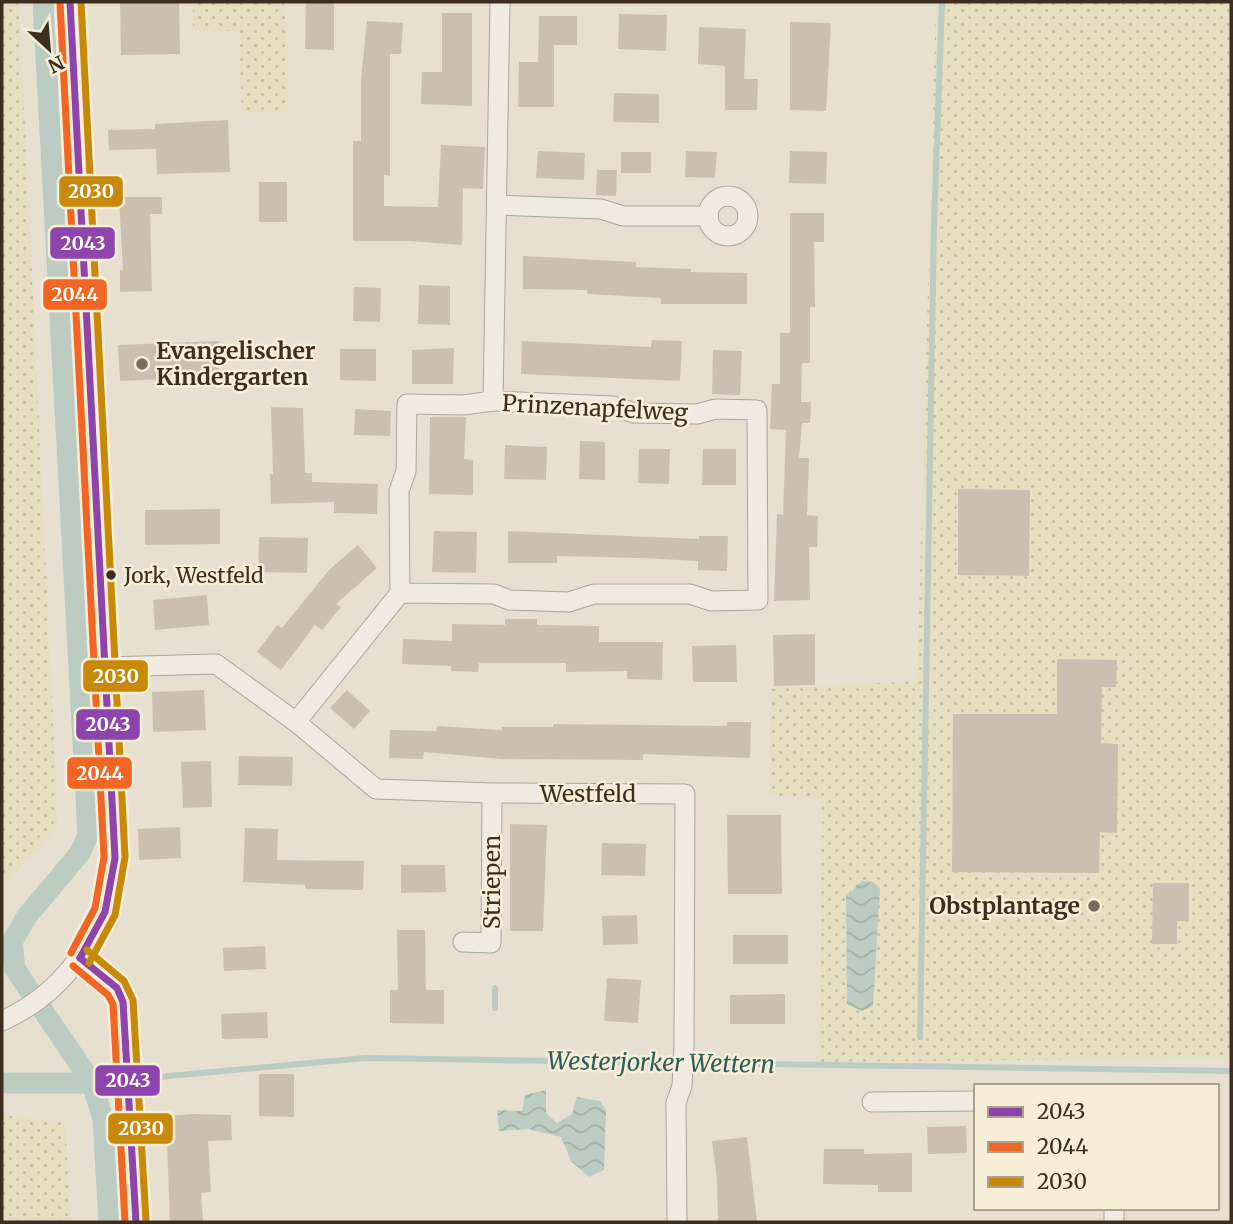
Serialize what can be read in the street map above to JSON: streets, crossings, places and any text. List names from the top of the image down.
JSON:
{
  "streets": {
    "street": ["Prinzenapfelweg", "Westfeld", "Striepen"]
  },
  "crossings": [
    ["Westfeld", "Striepen"]
  ],
  "water": ["Westerjorker Wettern"],
  "places": ["Evangelischer Kindergarten", "Jork, Westfeld", "Obstplantage"],
  "lines": ["transit line 2043", "transit line 2030", "transit line 2044"],
  "legend": ["2043", "2044", "2030"],
  "north": "bottom right"
}
